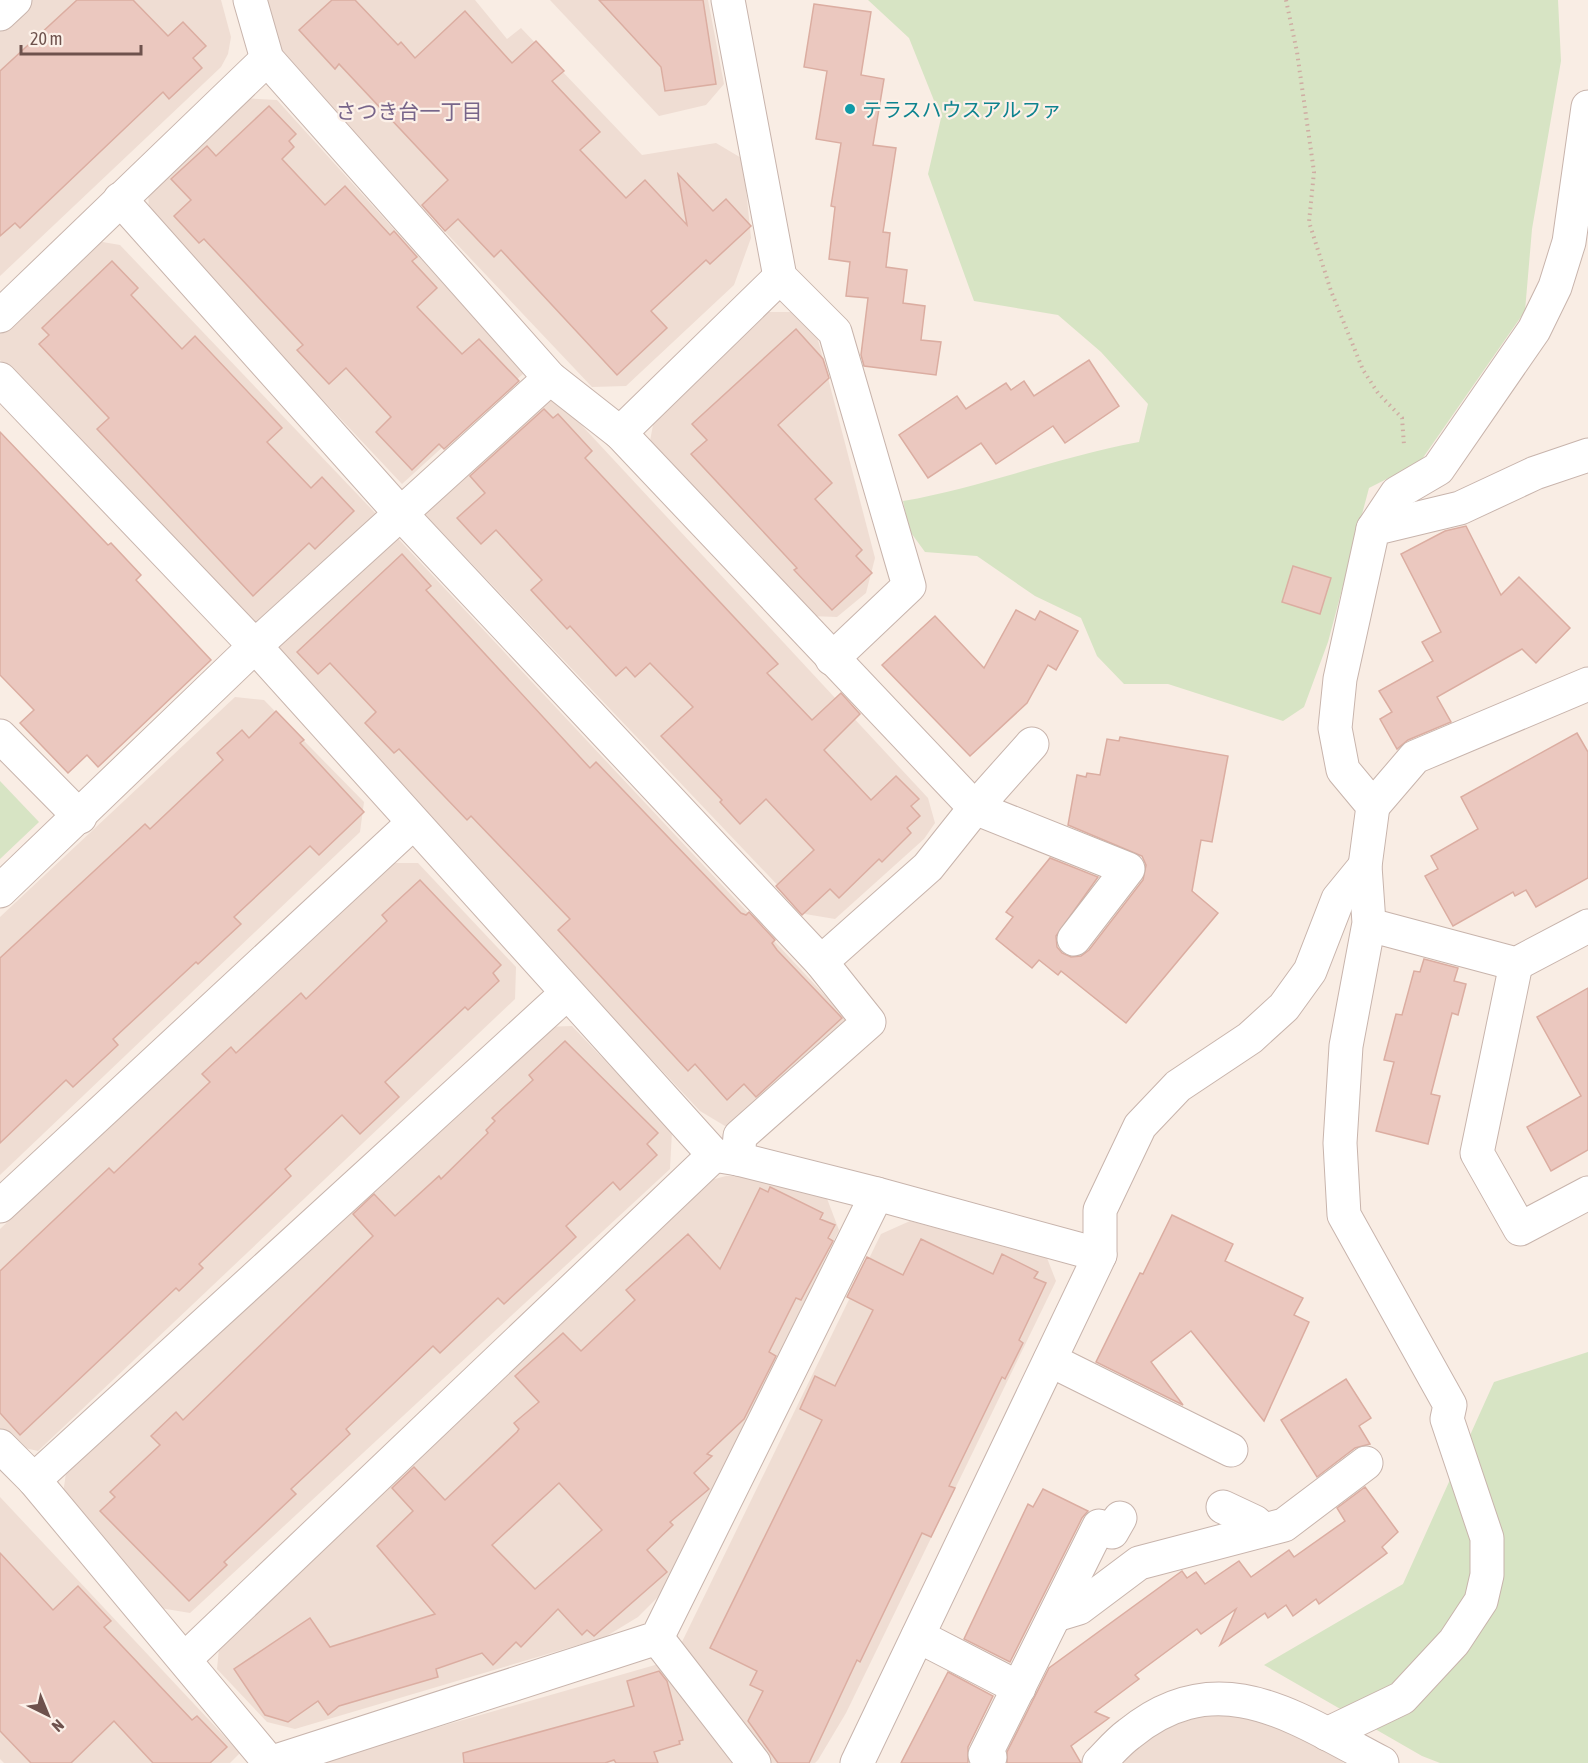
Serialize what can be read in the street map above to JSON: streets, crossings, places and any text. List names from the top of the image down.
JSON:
{
  "districts": ["さつき台一丁目"],
  "places": ["テラスハウスアルファ"],
  "scale_bar": "20 m",
  "north": "bottom right"
}
